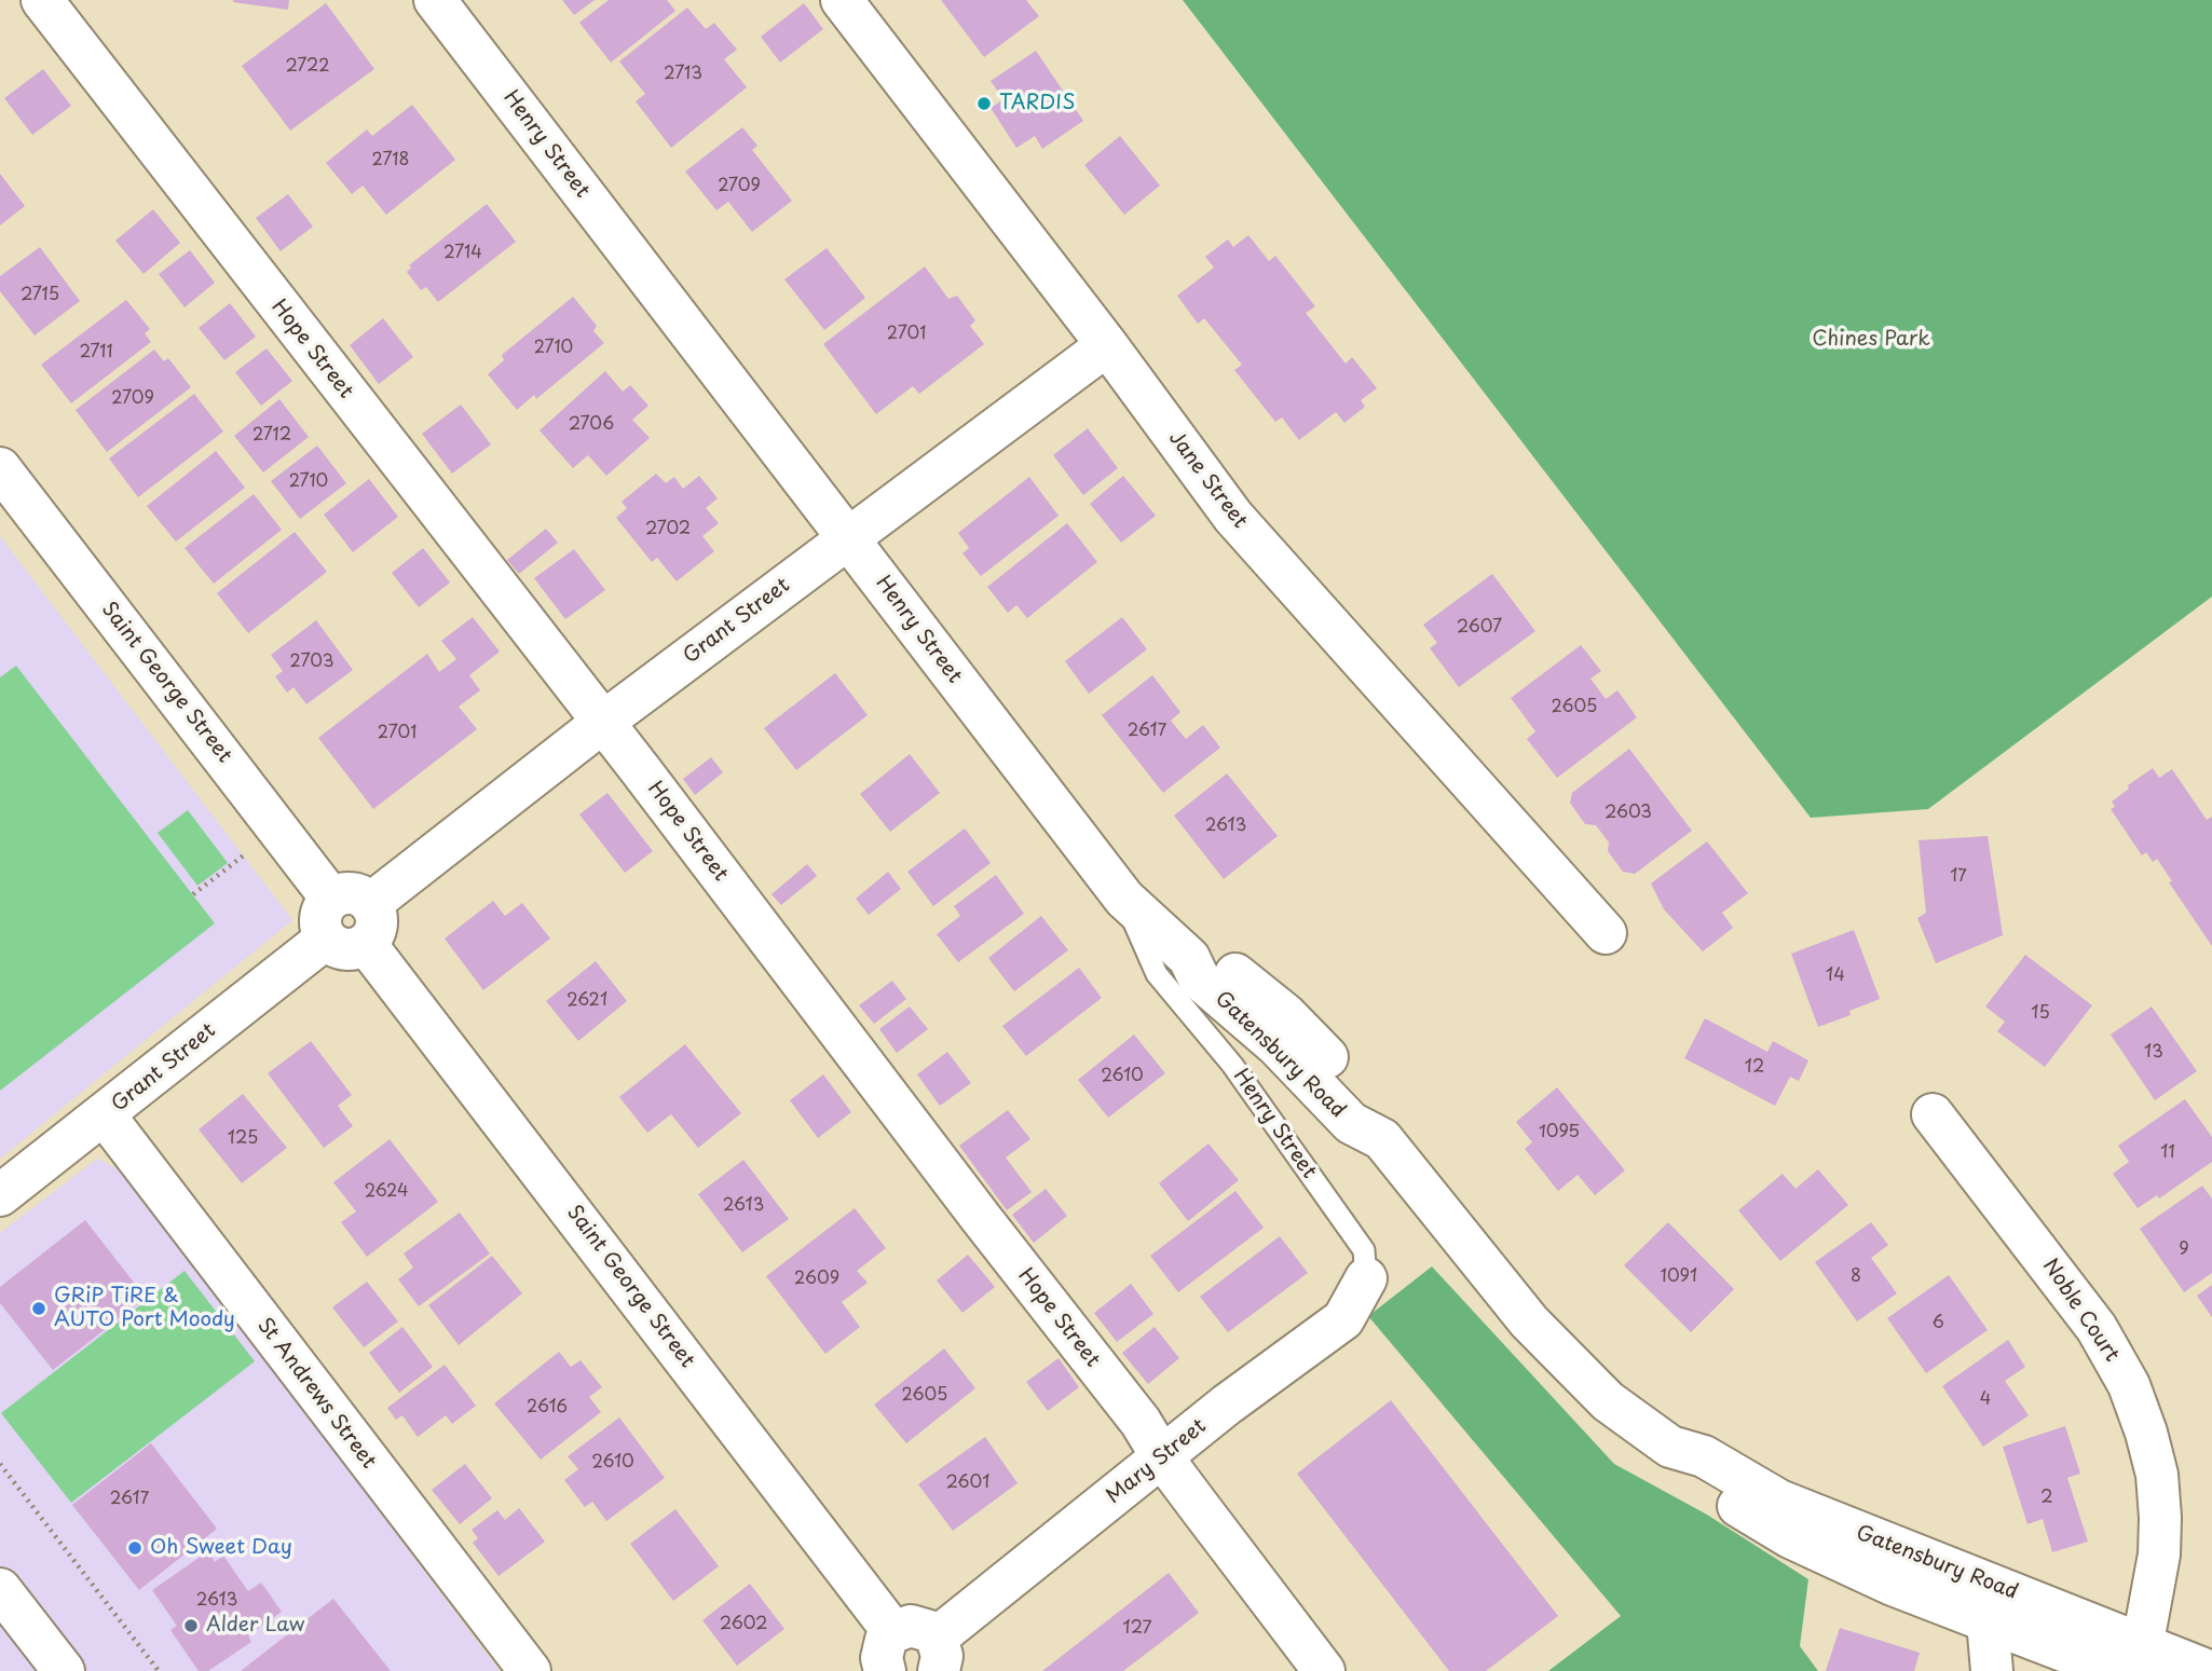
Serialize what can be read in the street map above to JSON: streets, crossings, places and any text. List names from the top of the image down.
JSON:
{
  "streets": {
    "street": [
      "Henry Street",
      "Hope Street",
      "Jane Street",
      "Grant Street",
      "Saint George Street",
      "Gatensbury Road",
      "Noble Court",
      "St Andrews Street",
      "Mary Street"
    ]
  },
  "crossings": [
    ["Henry Street", "Grant Street"],
    ["Henry Street", "Gatensbury Road"],
    ["Henry Street", "Mary Street"],
    ["Hope Street", "Grant Street"],
    ["Hope Street", "Mary Street"],
    ["Jane Street", "Grant Street"],
    ["Grant Street", "Saint George Street"],
    ["Grant Street", "St Andrews Street"],
    ["Gatensbury Road", "Noble Court"]
  ],
  "parks": ["Chines Park"],
  "places": [
    "TARDIS",
    "GRiP TiRE & AUTO Port Moody",
    "Oh Sweet Day",
    "Alder Law"
  ],
  "house_numbers": [
    "2722",
    "2713",
    "2718",
    "2709",
    "2714",
    "2715",
    "2701",
    "2710",
    "2711",
    "2709",
    "2706",
    "2712",
    "2710",
    "2702",
    "2607",
    "2703",
    "2605",
    "2617",
    "2701",
    "2603",
    "2613",
    "17",
    "14",
    "2621",
    "15",
    "13",
    "12",
    "2610",
    "1095",
    "125",
    "11",
    "2624",
    "2613",
    "9",
    "1091",
    "8",
    "2609",
    "6",
    "2605",
    "4",
    "2616",
    "2610",
    "2601",
    "2",
    "2617",
    "2613",
    "2602",
    "127"
  ]
}
